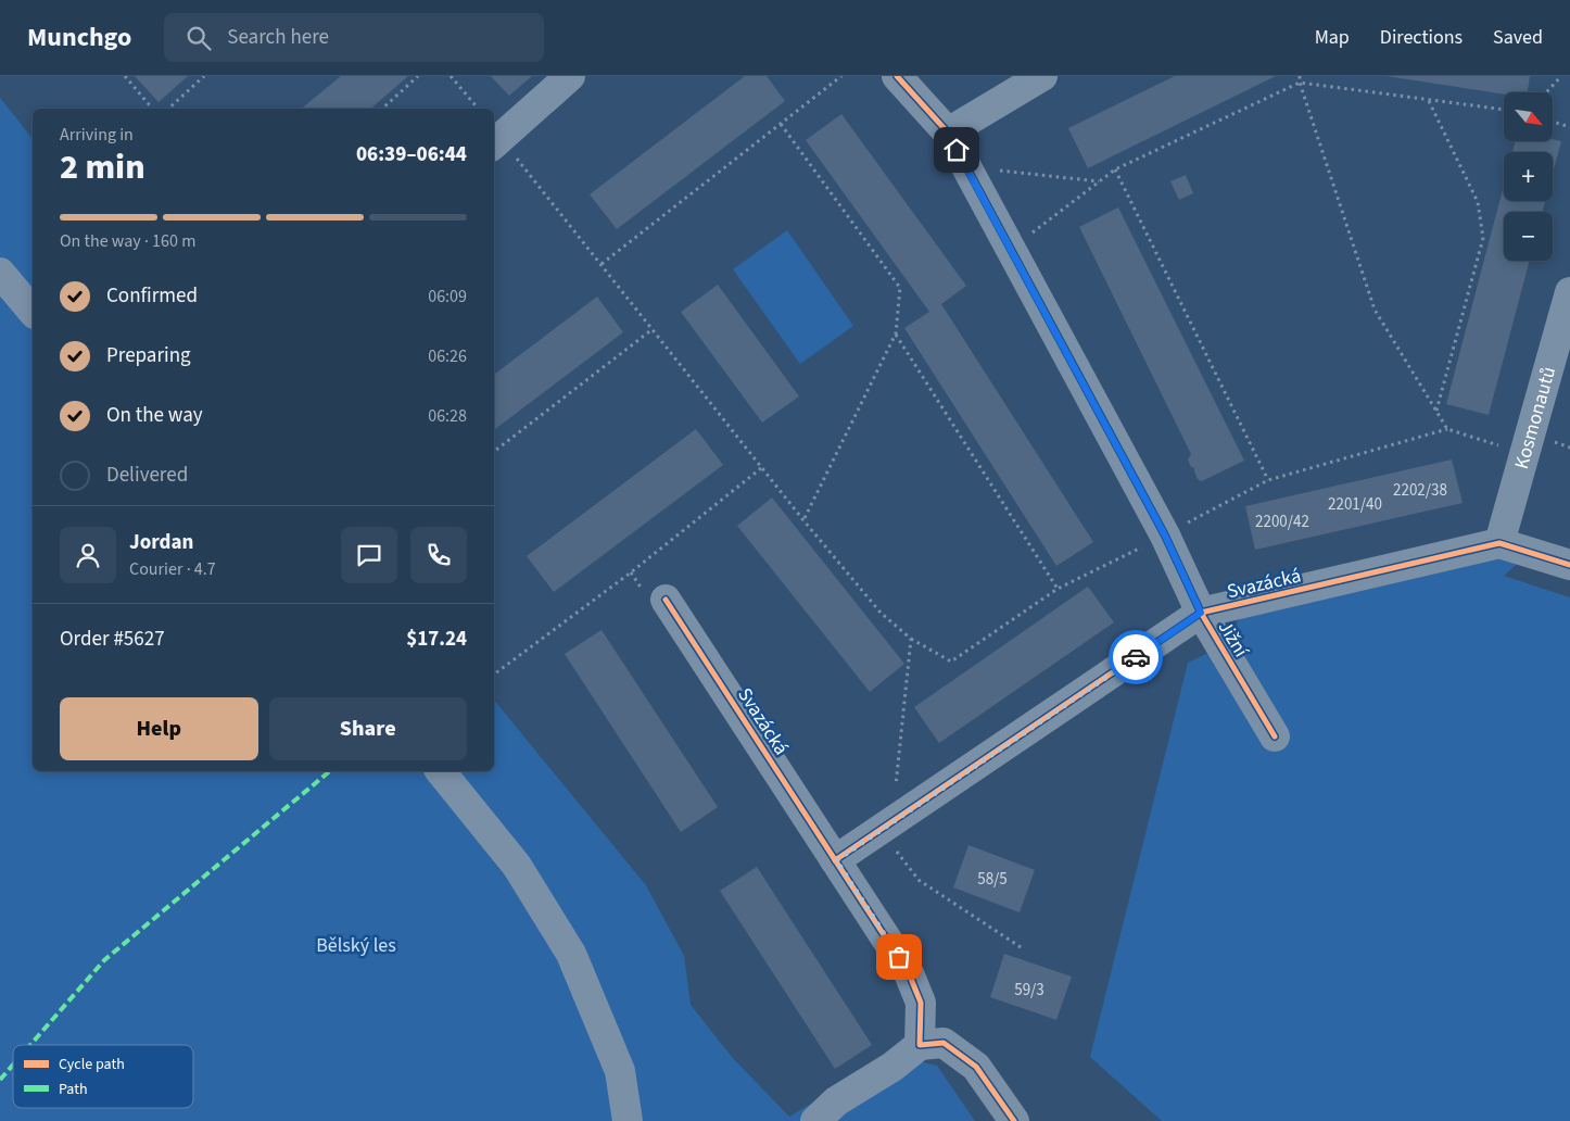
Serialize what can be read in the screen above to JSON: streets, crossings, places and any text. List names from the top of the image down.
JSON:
{
  "streets": {
    "street": ["Kosmonautů", "Svazácká", "Jižní"]
  },
  "crossings": [
    ["Kosmonautů", "Svazácká"],
    ["Svazácká", "Jižní"]
  ],
  "parks": ["Bělský les"],
  "house_numbers": [
    "2202/38",
    "2201/40",
    "2200/42",
    "58/5",
    "59/3"
  ],
  "legend": ["Cycle path", "Path"],
  "north": "bottom right",
  "page": {
    "header": "Munchgo",
    "search": "Search here",
    "nav": ["Map", "Directions", "Saved"],
    "map_buttons": ["+", "−"],
    "heading": ["2 min", "Arriving in", "06:39–06:44"],
    "panel": [
      "Jordan",
      "Courier · 4.7",
      "Order #5627",
      "$17.24"
    ],
    "bar": "On the way · 160 m",
    "list": [
      ["Confirmed", "06:09"],
      ["Preparing", "06:26"],
      ["On the way", "06:28"],
      "Delivered"
    ],
    "buttons": ["Help", "Share"]
  }
}
